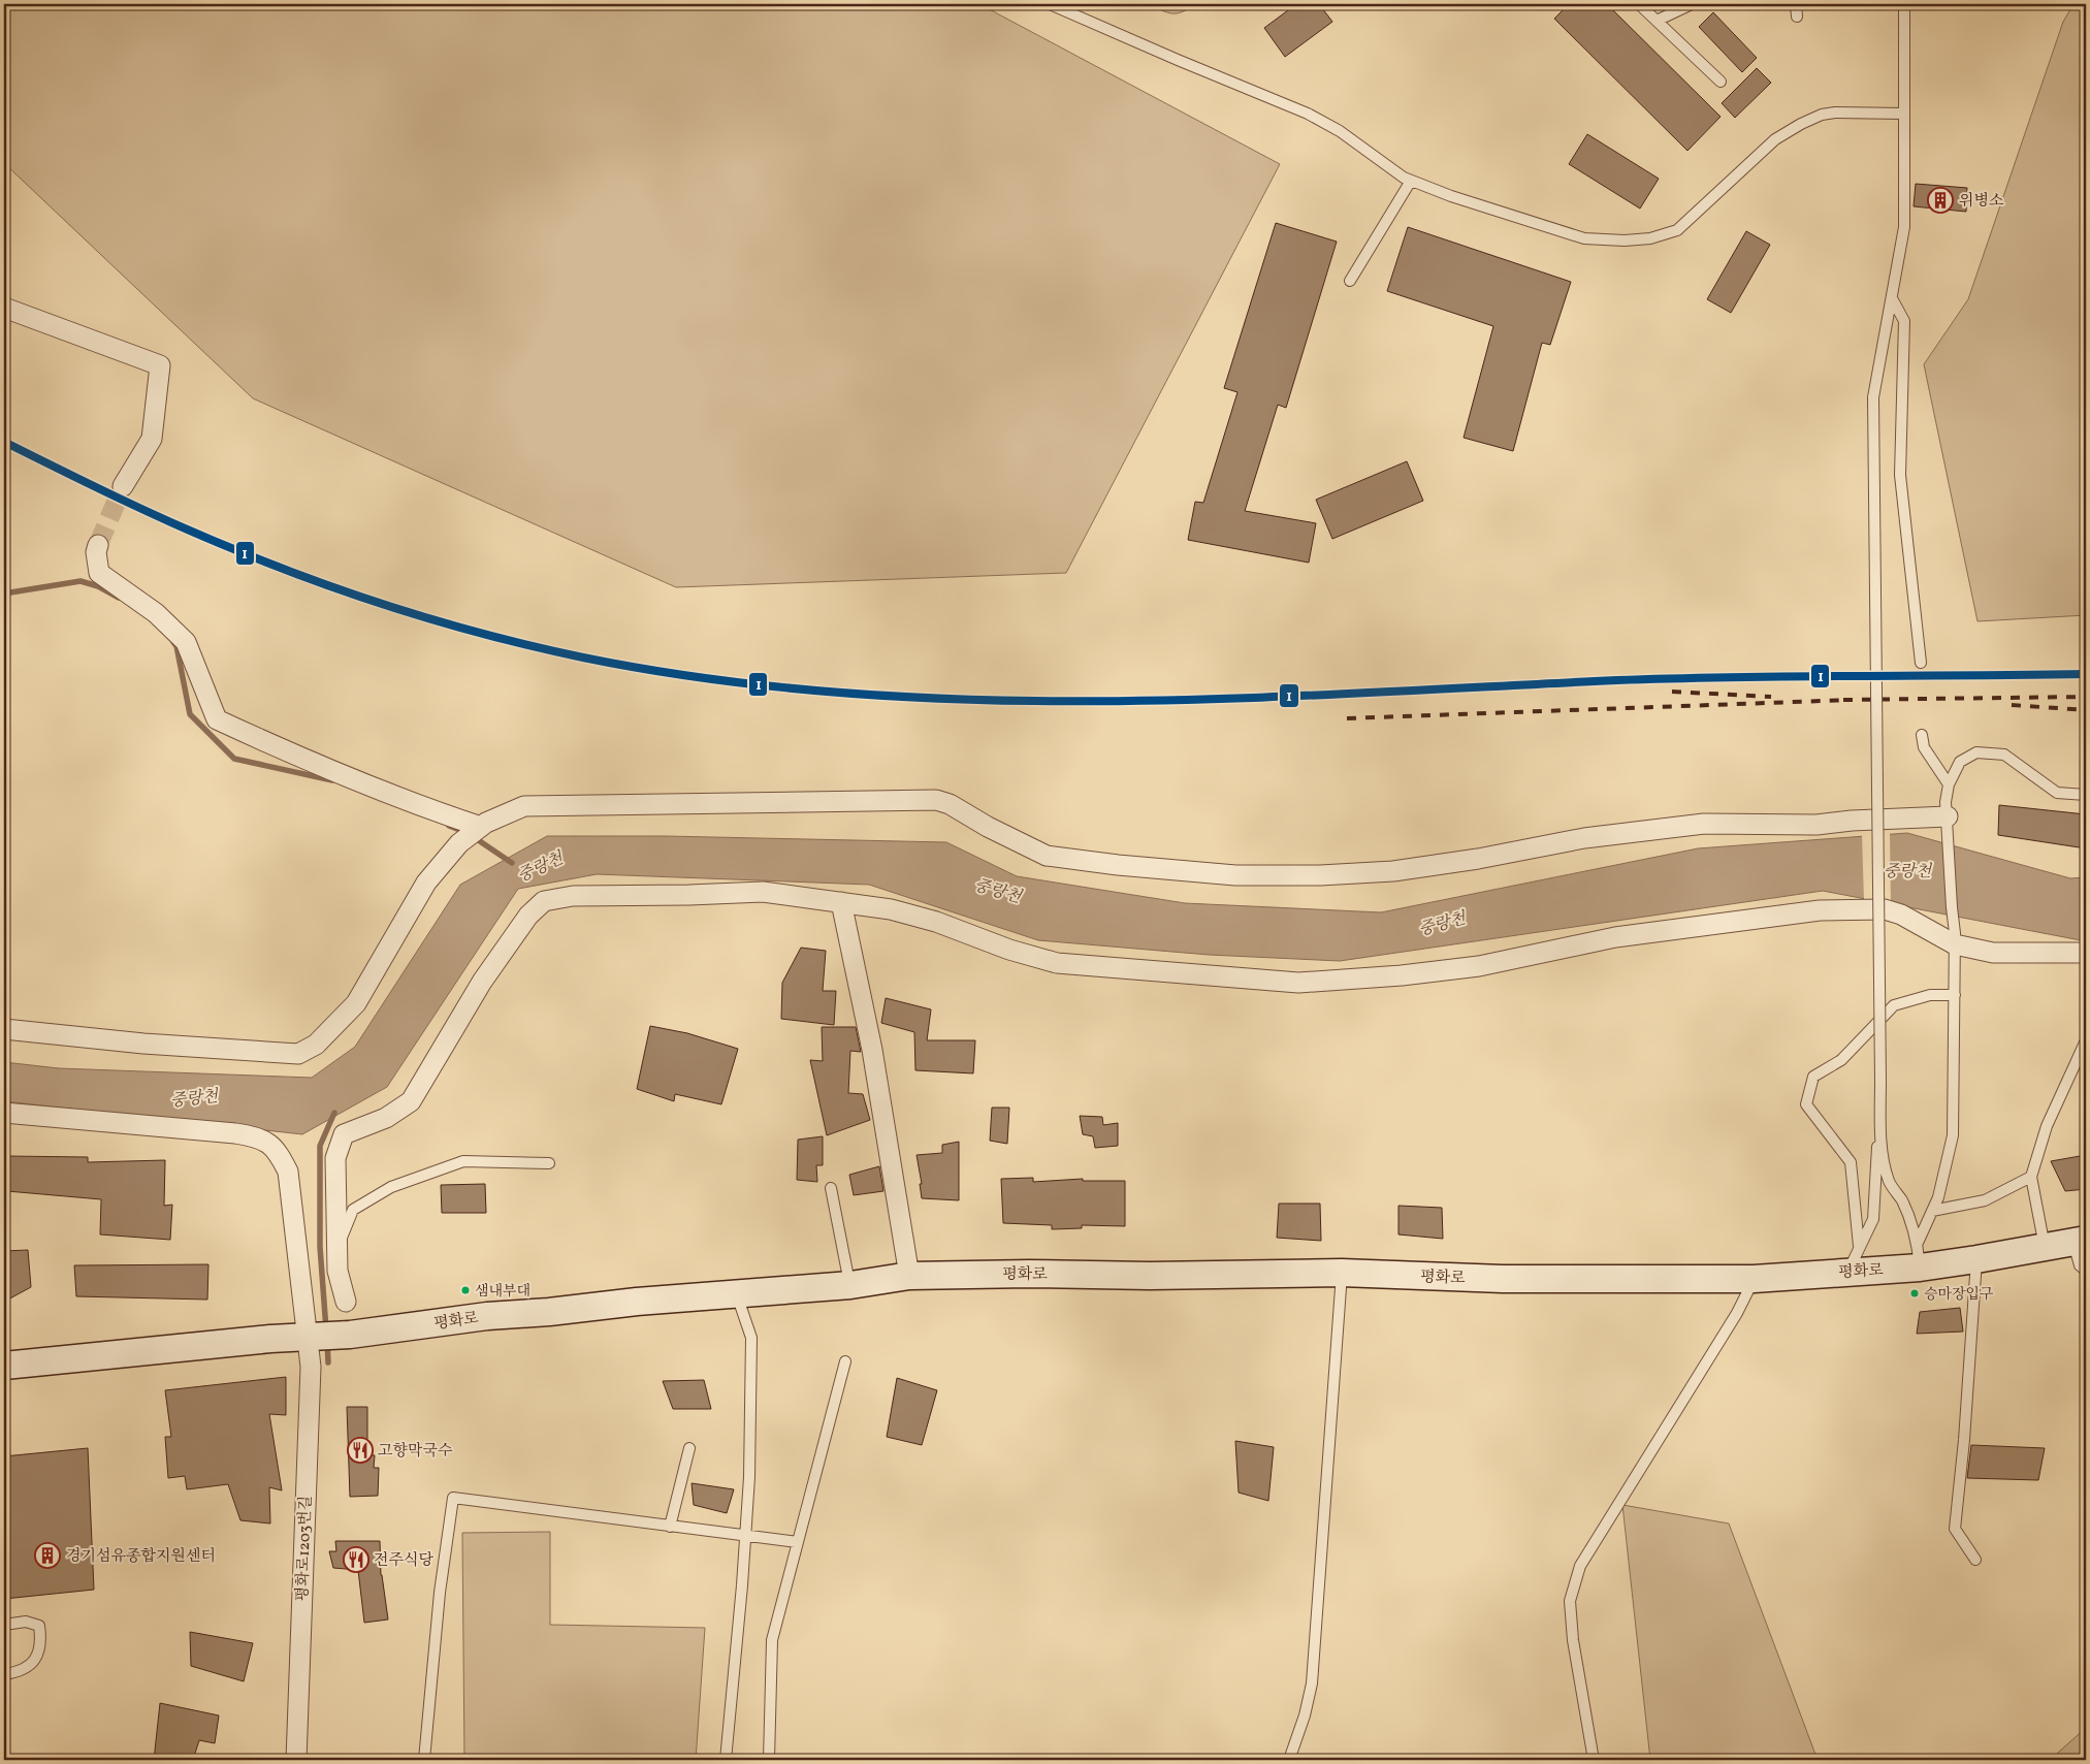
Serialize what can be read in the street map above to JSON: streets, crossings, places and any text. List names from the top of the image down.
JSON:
{
  "streets": {
    "main road": ["평화로"],
    "street": ["평화로1203번길"]
  },
  "crossings": [
    ["평화로", "평화로1203번길"]
  ],
  "water": ["중랑천"],
  "places": {
    "building": ["위병소", "경기섬유종합지원센터"],
    "other": ["샘내부대", "승마장입구"],
    "restaurant": ["고향막국수", "전주식당"]
  },
  "lines": ["transit line 1"]
}
